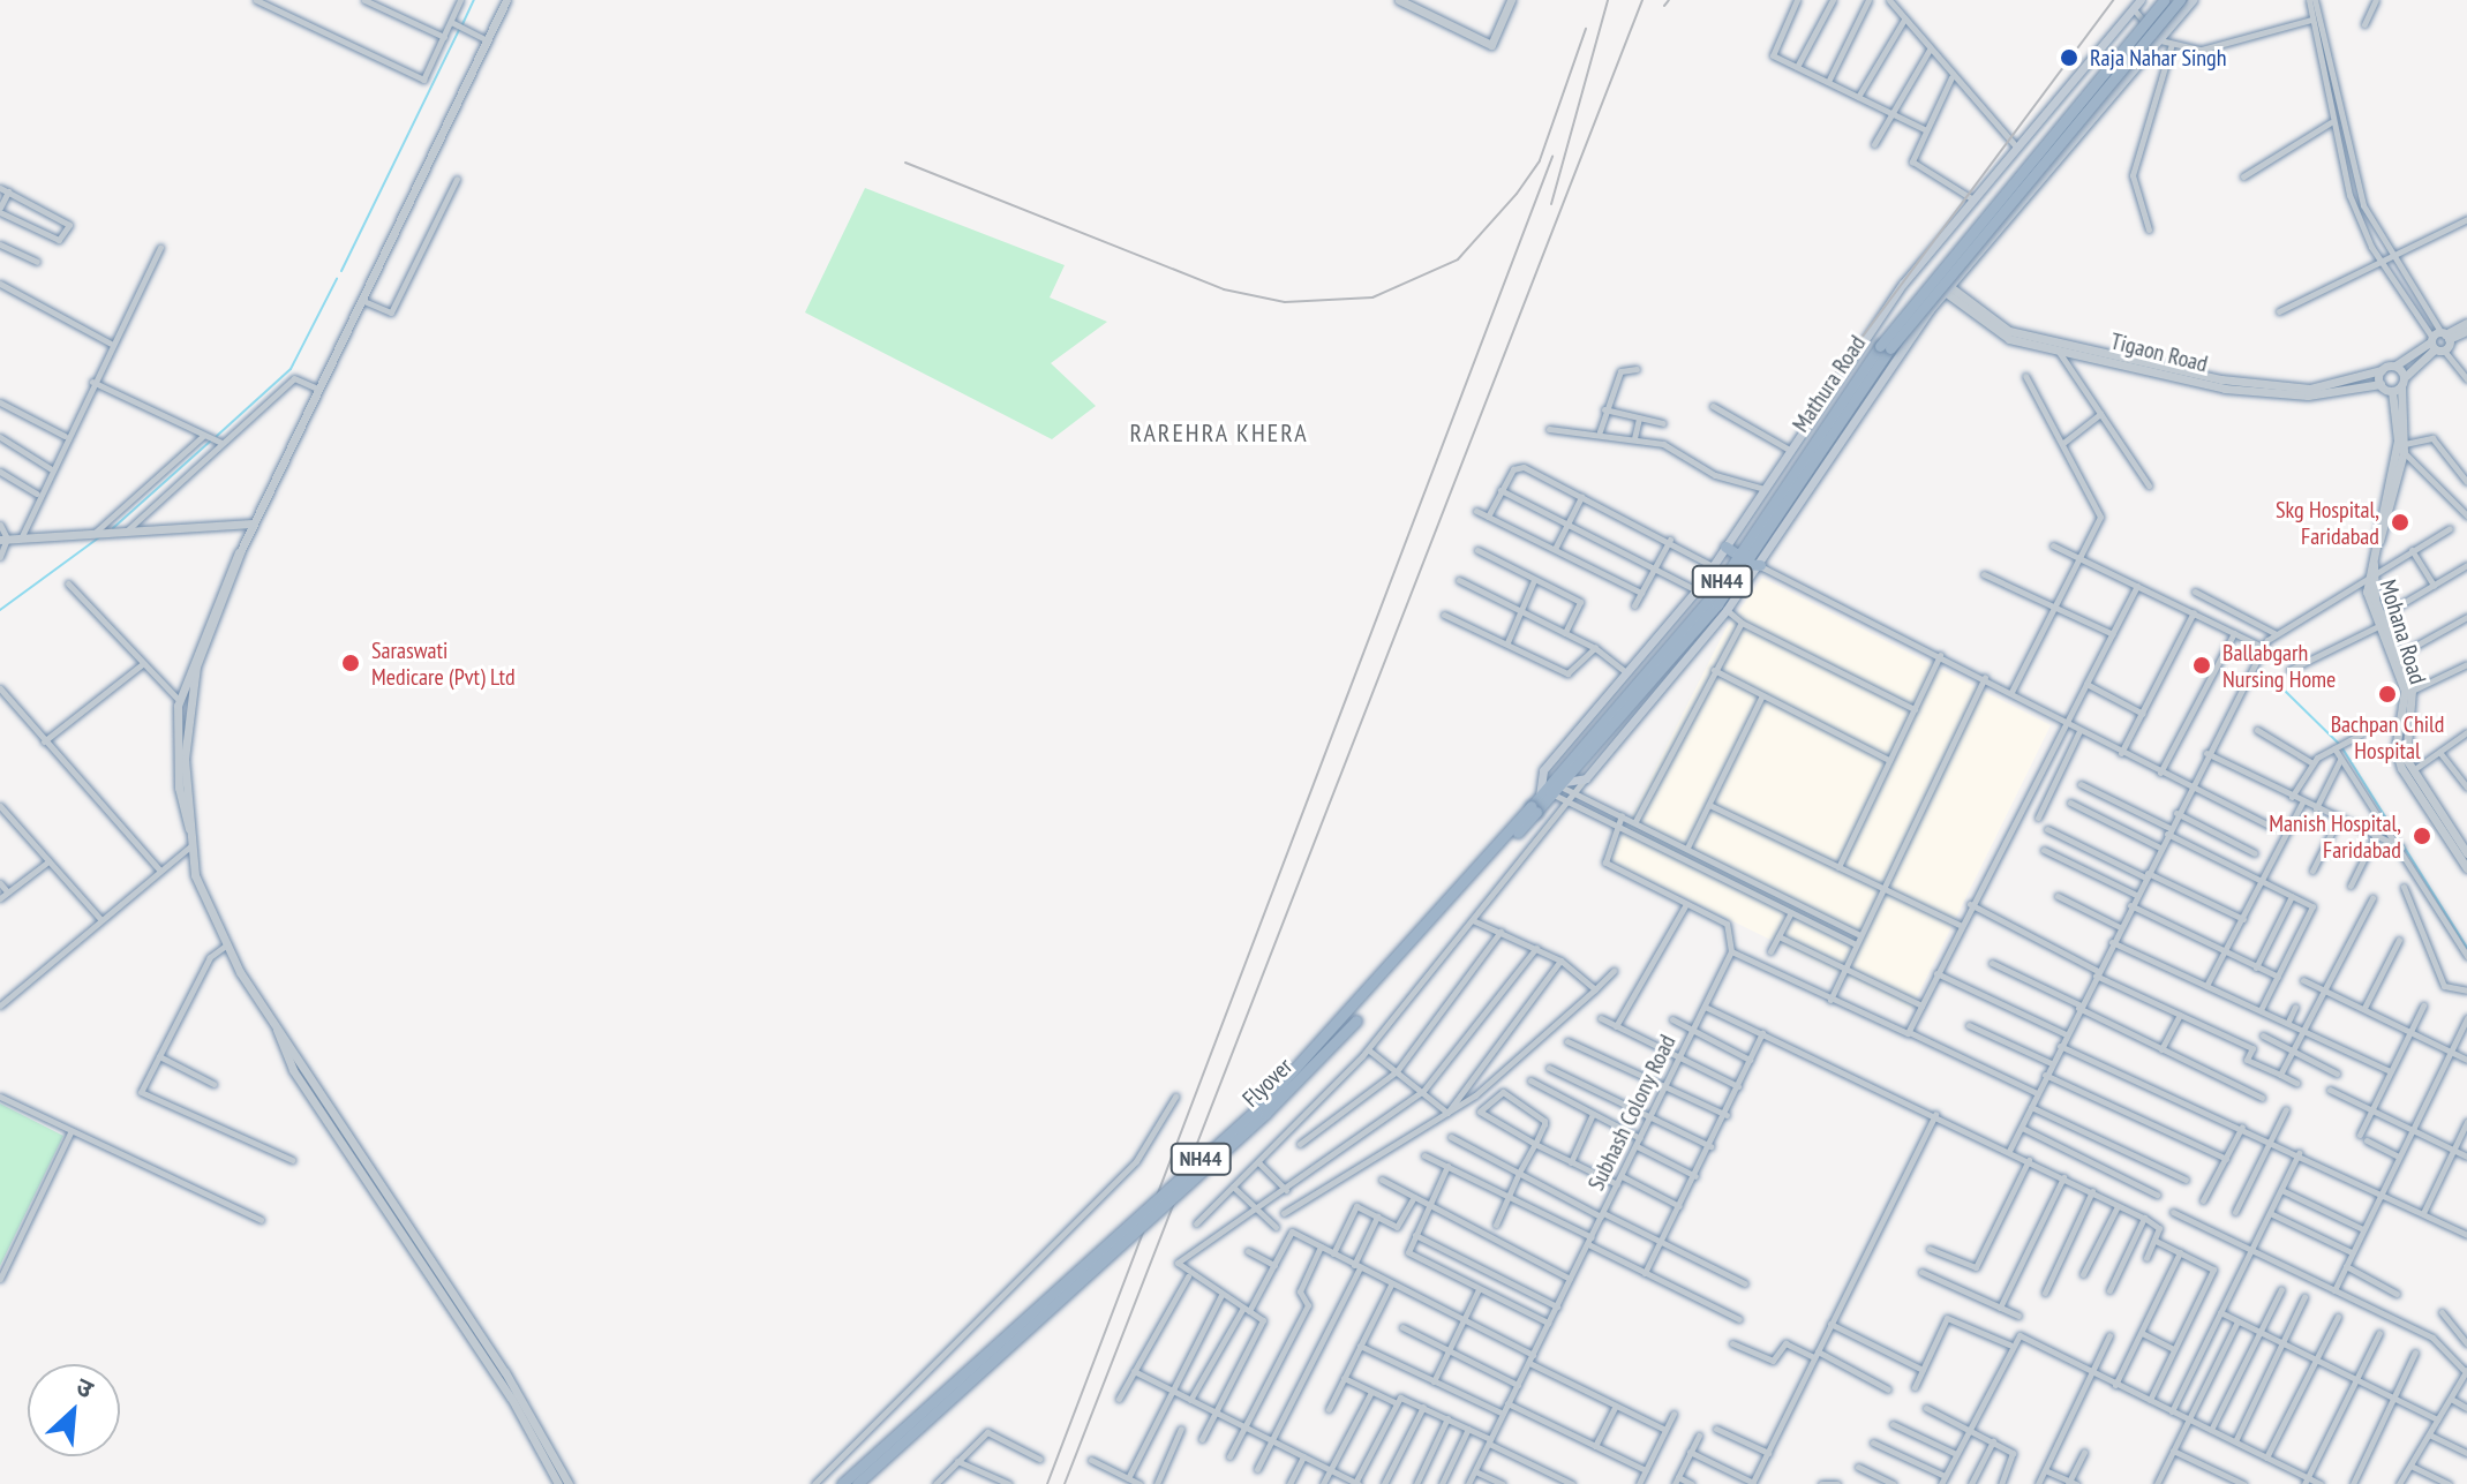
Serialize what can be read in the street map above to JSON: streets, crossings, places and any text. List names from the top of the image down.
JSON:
{
  "streets": {
    "highway": ["Mathura Road", "NH44", "Flyover"],
    "street": ["Tigaon Road", "Mohana Road", "Subhash Colony Road"]
  },
  "crossings": [
    ["Mathura Road", "Flyover"]
  ],
  "districts": ["RAREHRA KHERA"],
  "places": [
    "Raja Nahar Singh",
    "Skg Hospital, Faridabad",
    "Saraswati Medicare (Pvt) Ltd",
    "Ballabgarh Nursing Home",
    "Bachpan Child Hospital",
    "Manish Hospital, Faridabad"
  ],
  "north": "top right"
}
